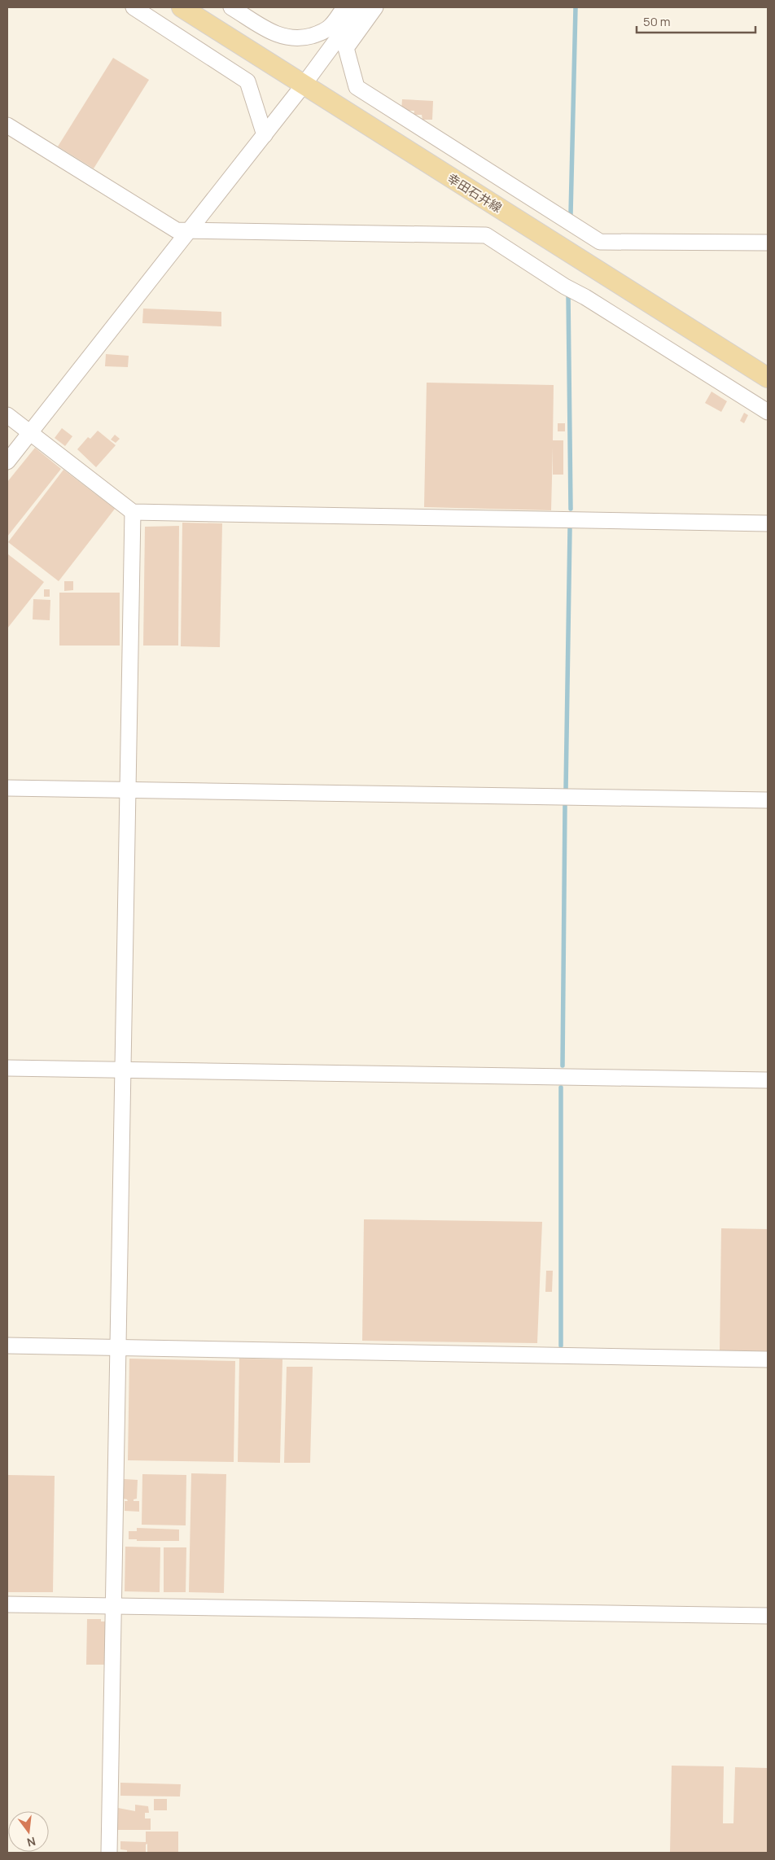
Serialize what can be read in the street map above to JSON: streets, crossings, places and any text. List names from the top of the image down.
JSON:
{
  "streets": {
    "main road": ["幸田石井線"]
  },
  "scale_bar": "50 m",
  "north": "bottom"
}
